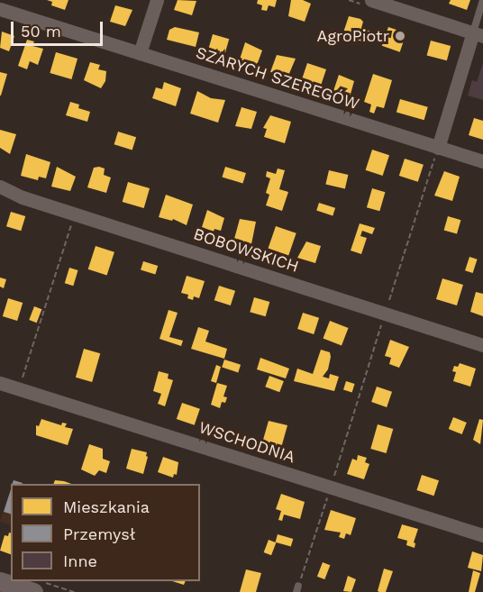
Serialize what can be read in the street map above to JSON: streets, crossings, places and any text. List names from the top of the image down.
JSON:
{
  "streets": {
    "street": ["SZARYCH SZEREGÓW", "BOBOWSKICH", "WSCHODNIA"]
  },
  "places": ["AgroPiotr"],
  "legend": ["Mieszkania", "Przemysł", "Inne"],
  "scale_bar": "50 m"
}
